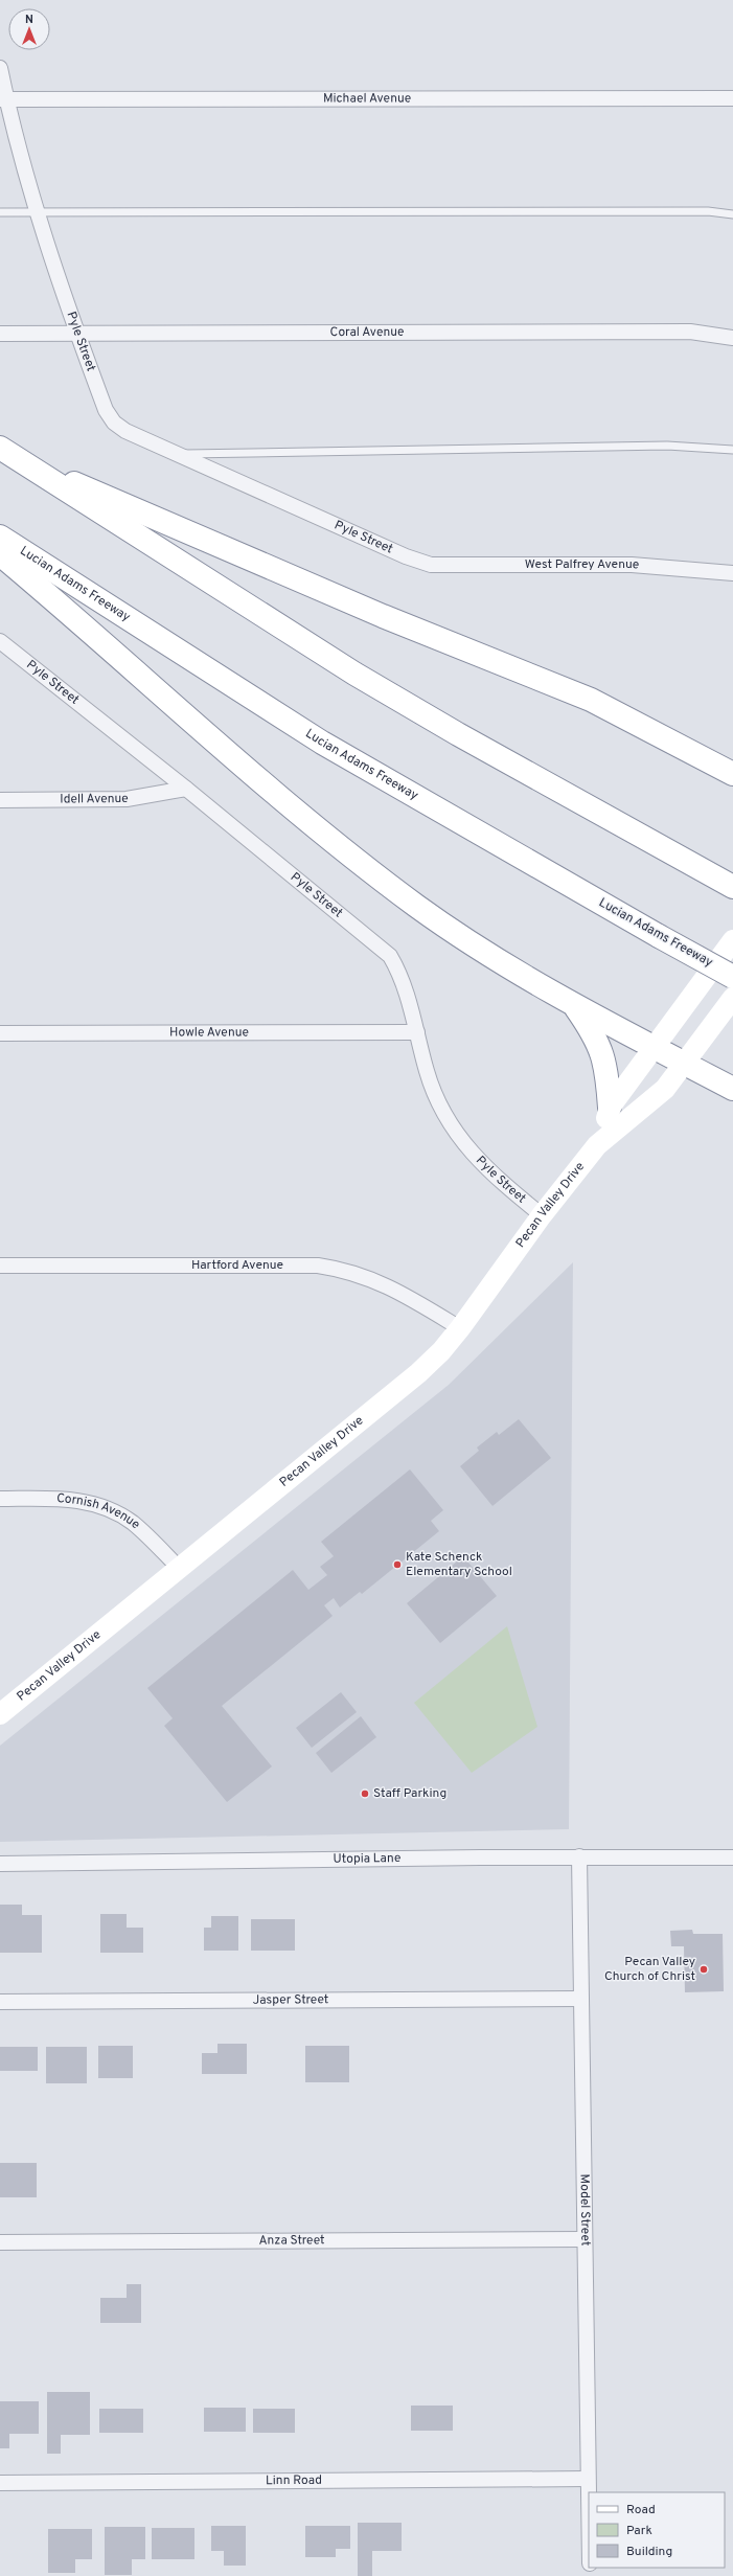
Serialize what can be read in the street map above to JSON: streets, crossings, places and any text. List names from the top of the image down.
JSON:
{
  "streets": {
    "highway": ["Lucian Adams Freeway"],
    "main road": ["Pecan Valley Drive"],
    "street": [
      "Michael Avenue",
      "Coral Avenue",
      "Pyle Street",
      "West Palfrey Avenue",
      "Idell Avenue",
      "Howle Avenue",
      "Hartford Avenue",
      "Cornish Avenue",
      "Utopia Lane",
      "Jasper Street",
      "Model Street",
      "Anza Street",
      "Linn Road"
    ]
  },
  "crossings": [
    ["Michael Avenue", "Pyle Street"],
    ["Coral Avenue", "Pyle Street"],
    ["Pyle Street", "West Palfrey Avenue"],
    ["Pyle Street", "Idell Avenue"],
    ["Pyle Street", "Howle Avenue"],
    ["Pyle Street", "Pecan Valley Drive"],
    ["Pecan Valley Drive", "Hartford Avenue"],
    ["Pecan Valley Drive", "Cornish Avenue"],
    ["Utopia Lane", "Model Street"],
    ["Jasper Street", "Model Street"],
    ["Model Street", "Anza Street"],
    ["Model Street", "Linn Road"]
  ],
  "places": ["Kate Schenck Elementary School", "Staff Parking", "Pecan Valley Church of Christ"],
  "legend": ["Road", "Park", "Building"],
  "north": "top"
}
